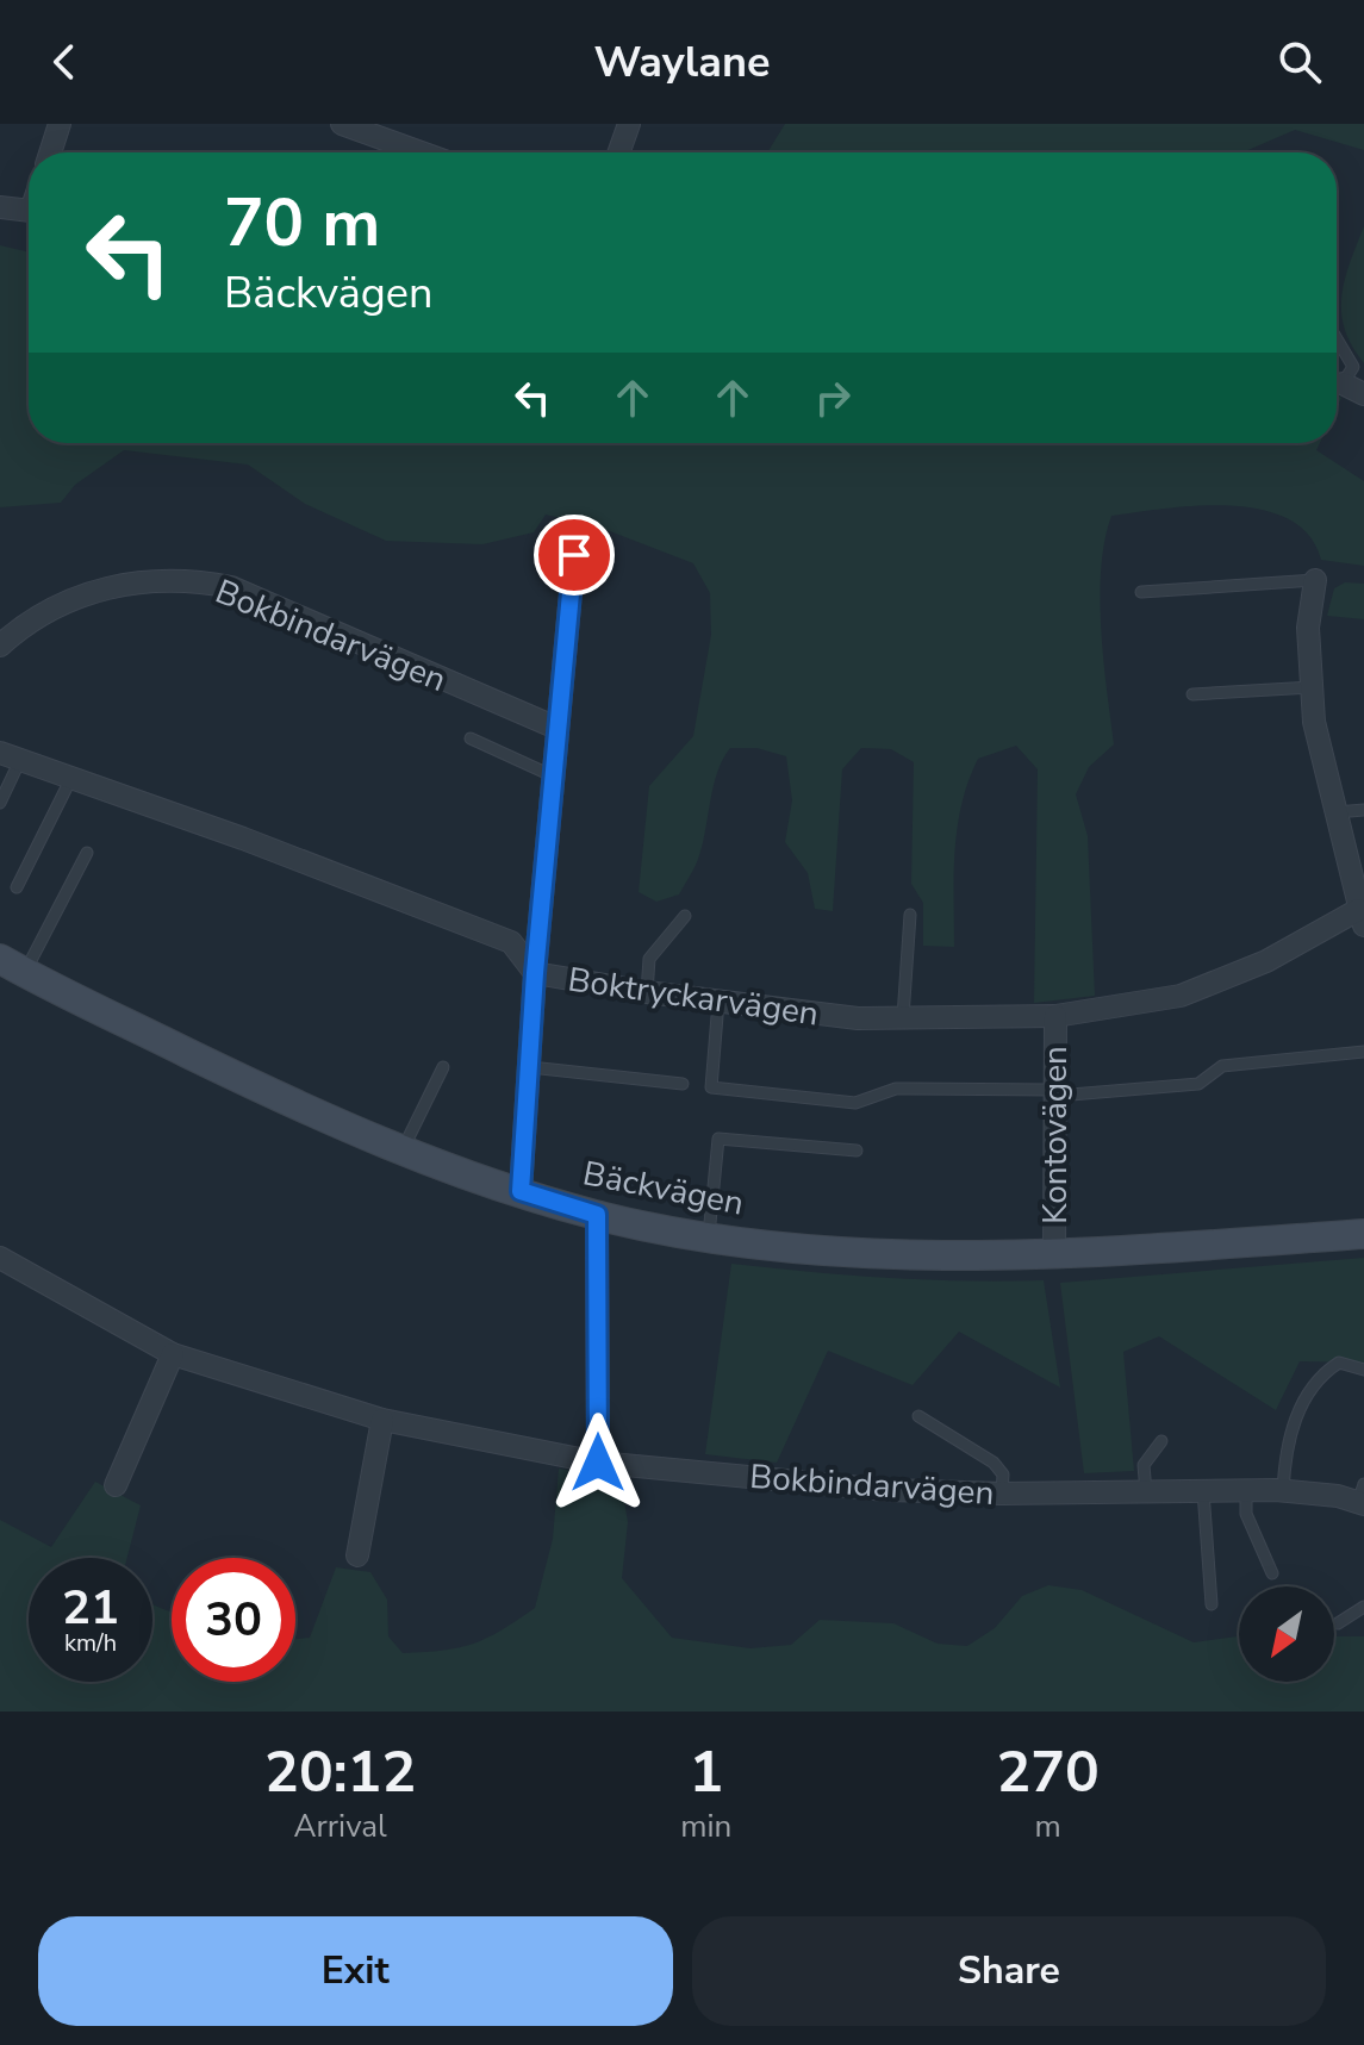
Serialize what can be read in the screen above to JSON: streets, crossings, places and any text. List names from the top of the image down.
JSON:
{
  "streets": {
    "street": [
      "Bokbindarvägen",
      "Boktryckarvägen",
      "Kontovägen",
      "Bäckvägen"
    ]
  },
  "crossings": [
    ["Boktryckarvägen", "Kontovägen"],
    ["Kontovägen", "Bäckvägen"]
  ],
  "north": "bottom left",
  "page": {
    "header": "Waylane",
    "turn": ["70 m", "Bäckvägen"],
    "speed": "21 km/h",
    "limit": "30",
    "eta": [
      "20:12",
      "Arrival",
      "1",
      "min",
      "270",
      "m"
    ],
    "buttons": ["Exit", "Share"]
  }
}
